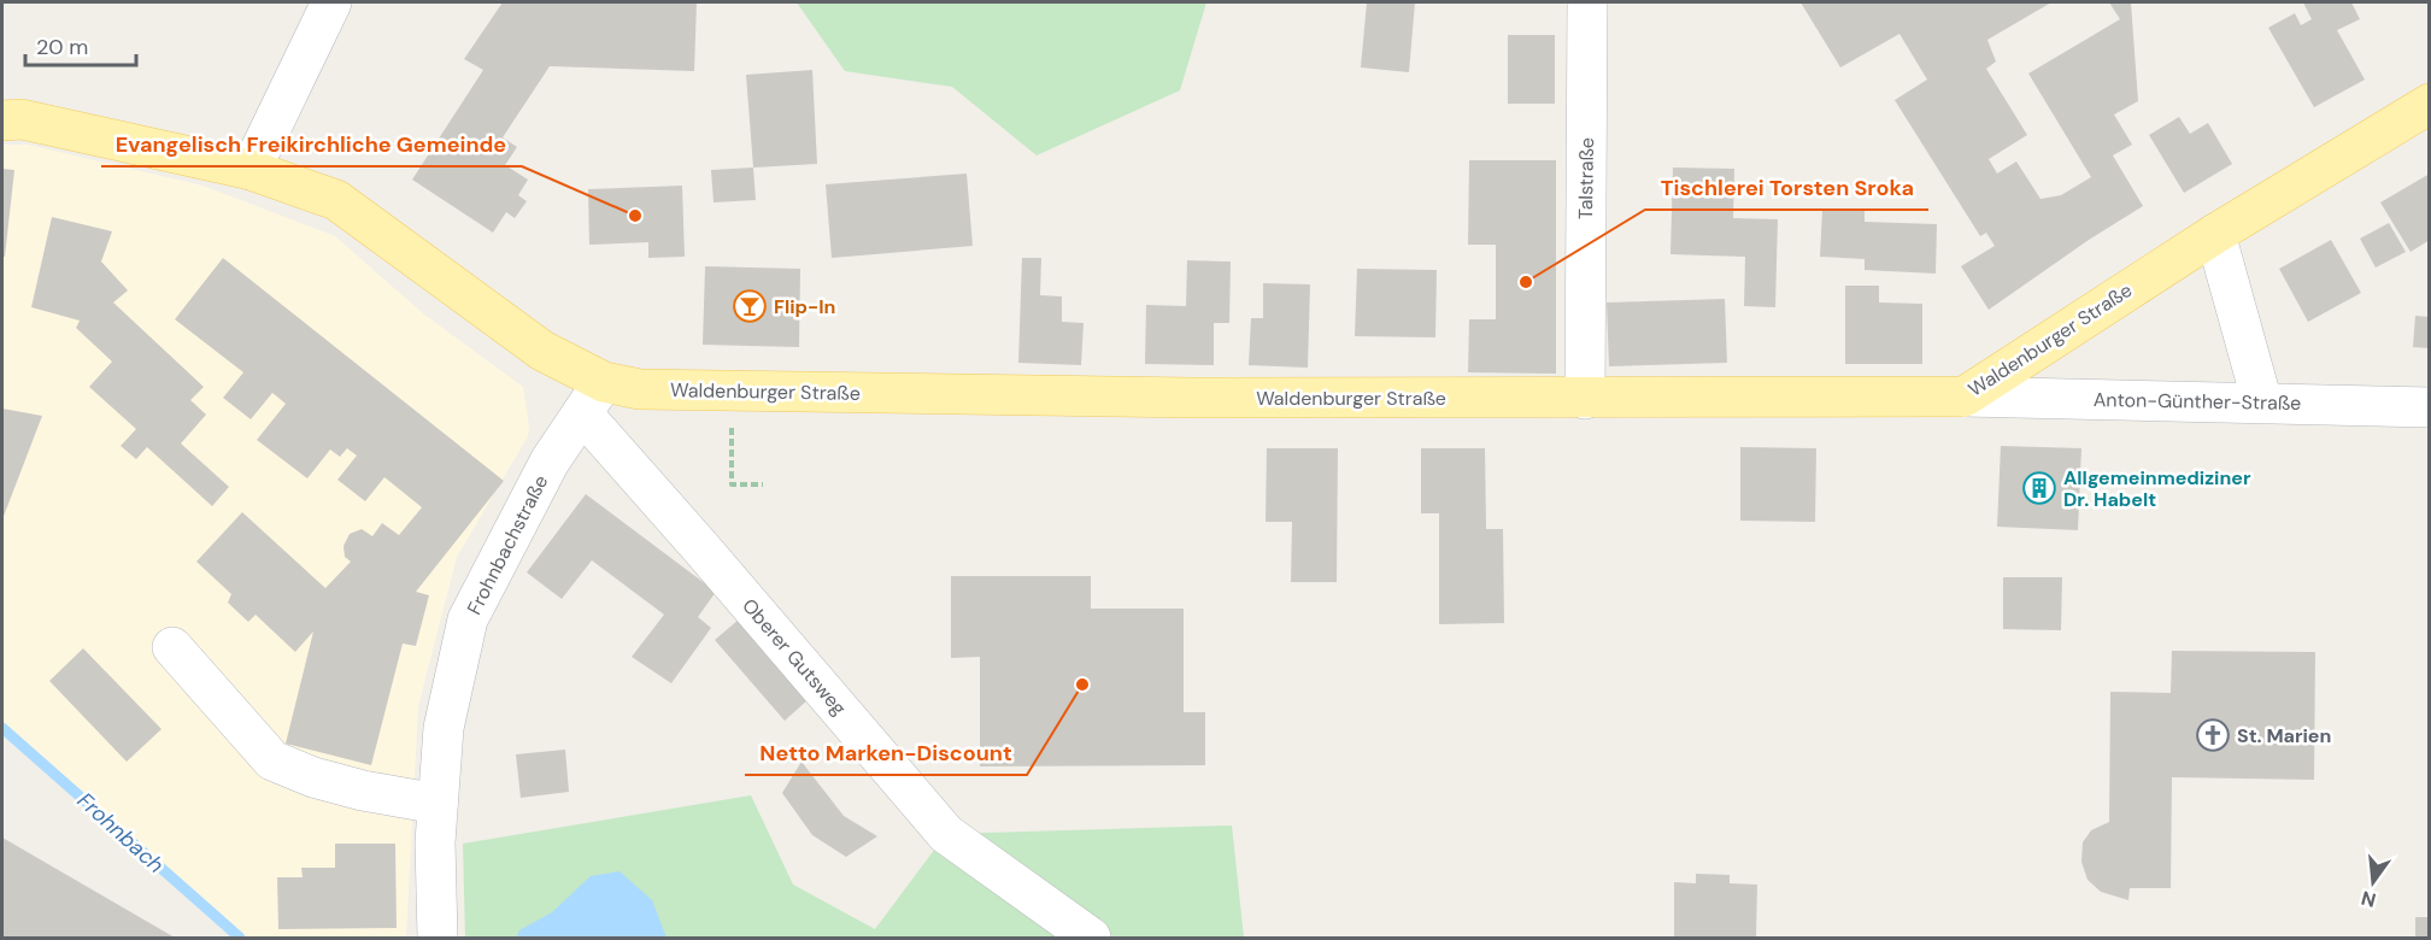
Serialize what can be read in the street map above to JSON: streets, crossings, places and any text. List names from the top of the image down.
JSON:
{
  "streets": {
    "main road": ["Waldenburger Straße"],
    "street": [
      "Talstraße",
      "Anton-Günther-Straße",
      "Frohnbachstraße",
      "Oberer Gutsweg"
    ]
  },
  "crossings": [
    ["Talstraße", "Waldenburger Straße"],
    ["Waldenburger Straße", "Anton-Günther-Straße"],
    ["Waldenburger Straße", "Frohnbachstraße"],
    ["Frohnbachstraße", "Oberer Gutsweg"]
  ],
  "water": ["Frohnbach"],
  "places": {
    "other": ["Evangelisch Freikirchliche Gemeinde", "Tischlerei Torsten Sroka", "Netto Marken-Discount"],
    "bar": ["Flip-In"],
    "building": ["Allgemeinmediziner Dr. Habelt"],
    "church": ["St. Marien"]
  },
  "scale_bar": "20 m",
  "north": "bottom"
}
